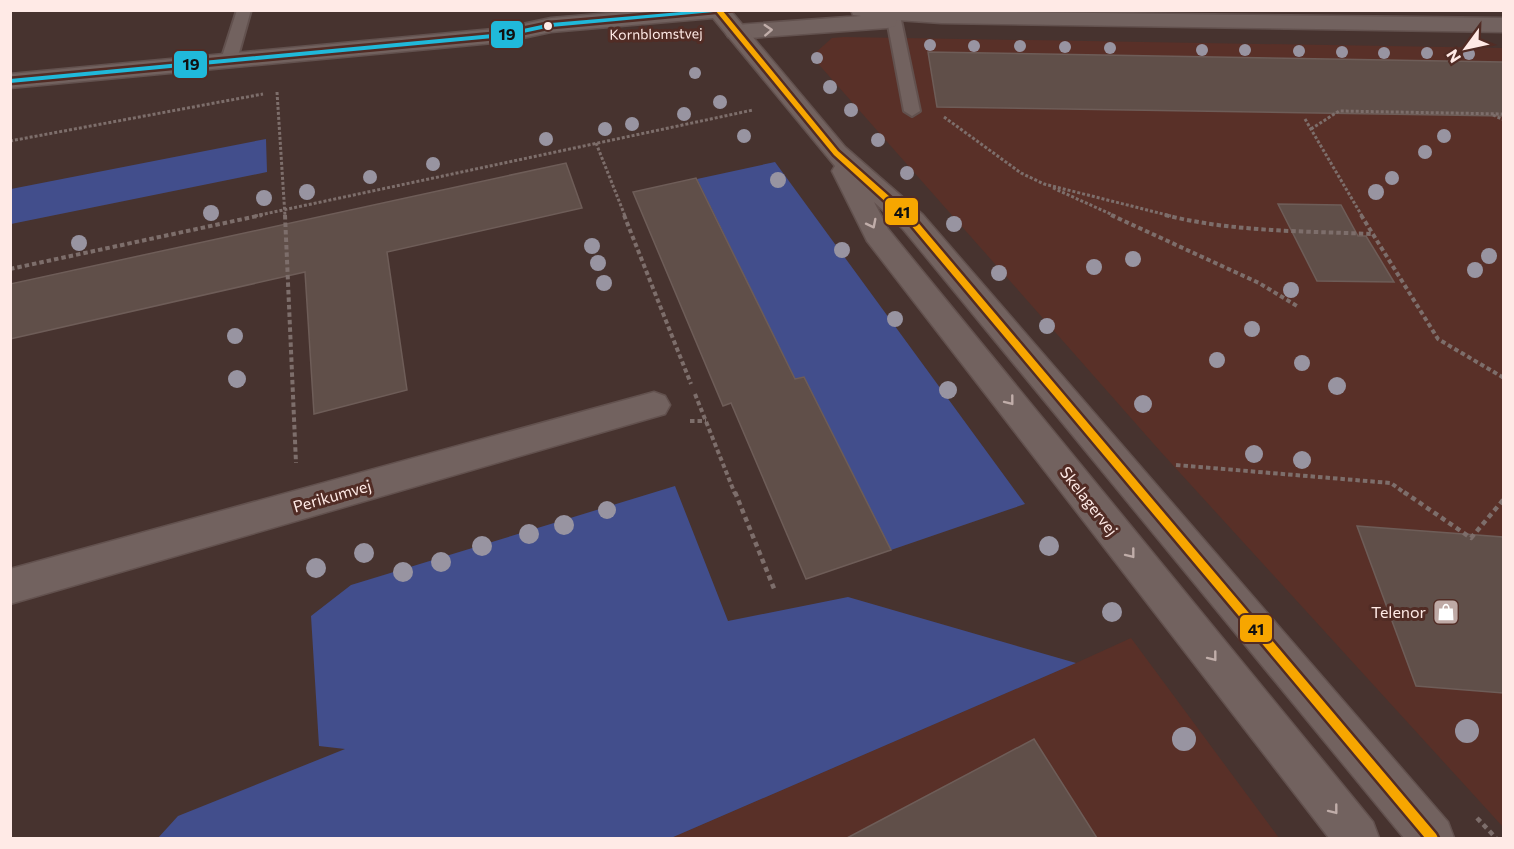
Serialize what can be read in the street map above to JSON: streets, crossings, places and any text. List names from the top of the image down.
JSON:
{
  "streets": {
    "street": ["Kornblomstvej", "Perikumvej", "Skelagervej"]
  },
  "crossings": [
    ["Kornblomstvej", "Skelagervej"]
  ],
  "places": {
    "shop": ["Telenor"]
  },
  "lines": ["transit line 19", "transit line 41"],
  "north": "bottom left"
}
